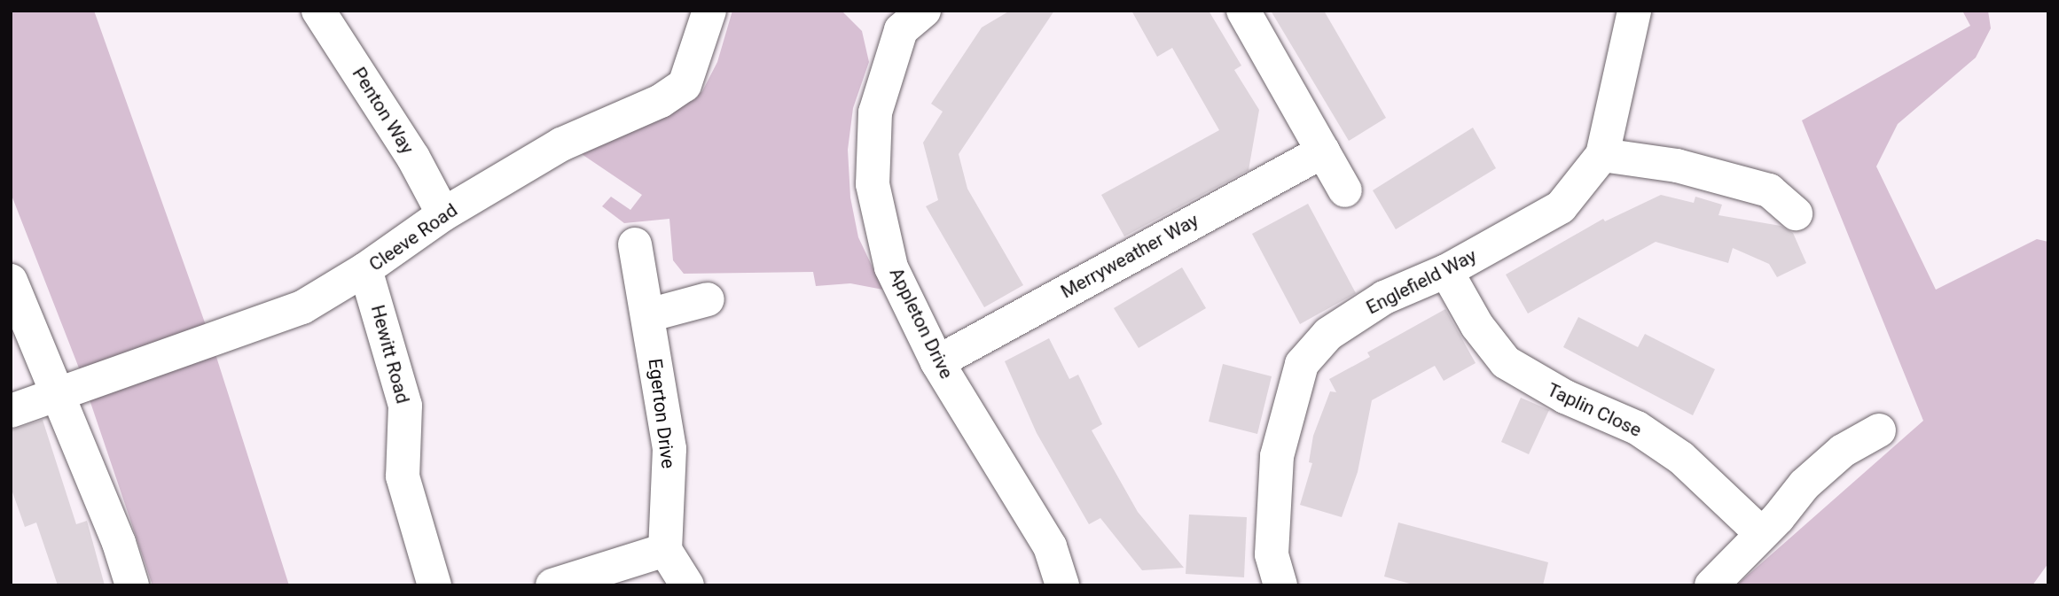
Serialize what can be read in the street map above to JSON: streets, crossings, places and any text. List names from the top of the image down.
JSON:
{
  "streets": {
    "street": [
      "Penton Way",
      "Cleeve Road",
      "Merryweather Way",
      "Englefield Way",
      "Appleton Drive",
      "Hewitt Road",
      "Taplin Close",
      "Egerton Drive"
    ]
  },
  "crossings": [
    ["Penton Way", "Cleeve Road"],
    ["Cleeve Road", "Hewitt Road"],
    ["Merryweather Way", "Appleton Drive"],
    ["Englefield Way", "Taplin Close"]
  ]
}
